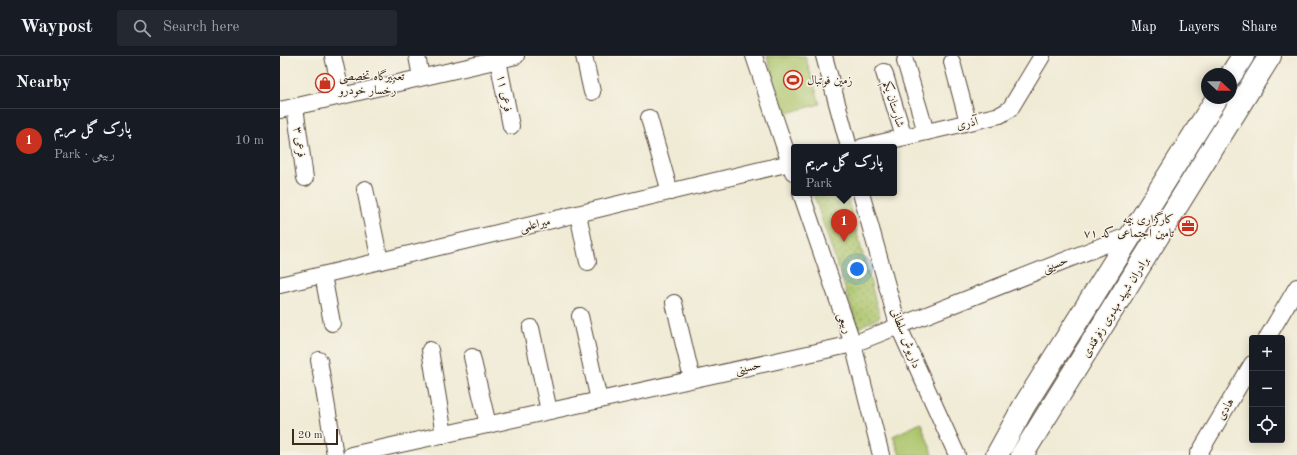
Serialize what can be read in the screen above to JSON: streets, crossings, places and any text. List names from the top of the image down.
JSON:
{
  "streets": {
    "main road": ["برادران شهید مهدوی زفرقندی"],
    "street": [
      "فرعی ۱۱",
      "شارستان یکم",
      "آذری",
      "فرعی ۳",
      "میراعلمی",
      "حسینی",
      "ربیعی",
      "داریوش سلطانی",
      "هادی"
    ]
  },
  "crossings": [
    ["شارستان یکم", "آذری"],
    ["حسینی", "برادران شهید مهدوی زفرقندی"],
    ["حسینی", "ربیعی"],
    ["حسینی", "داریوش سلطانی"]
  ],
  "places": {
    "sports": ["زمین فوتبال"],
    "shop": ["تعمیرگاه تخصصی رُخسار خودرو"],
    "office": ["کارگزاری بیمه تامین اجتماعی کد ۷۱"]
  },
  "scale_bar": "20 m",
  "north": "right",
  "page": {
    "header": "Waypost",
    "search": "Search here",
    "nav": ["Map", "Layers", "Share"],
    "heading": "Nearby",
    "list": [
      {
        "mark": "1",
        "name": "پارک گل مریم",
        "note": "Park · ربیعی",
        "value": "10 m"
      }
    ],
    "popup": ["پارک گل مریم", "Park"],
    "pins": "1",
    "map_buttons": ["+", "−"],
    "scale": "20 m"
  }
}
